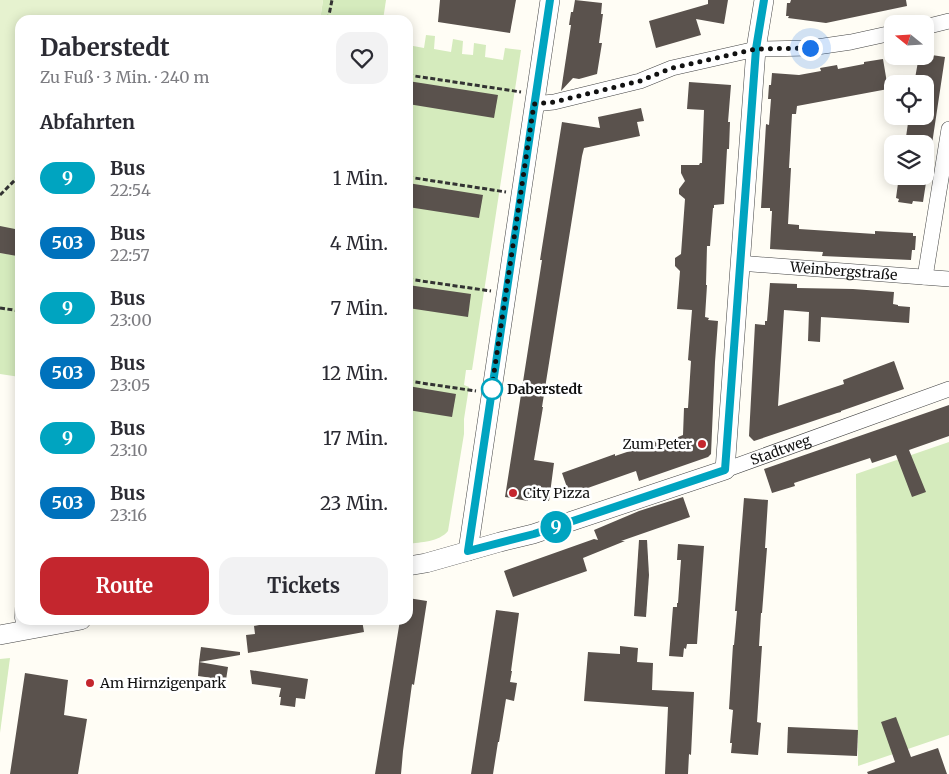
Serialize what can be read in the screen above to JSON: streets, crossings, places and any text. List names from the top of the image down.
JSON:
{
  "streets": {
    "street": ["Weinbergstraße", "Stadtweg"]
  },
  "places": [
    "Daberstedt",
    "Zum Peter",
    "City Pizza",
    "Am Hirnzigenpark"
  ],
  "lines": ["bus line 9"],
  "north": "left",
  "page": {
    "on_map": "9",
    "heading": [
      ["Daberstedt", "Zu Fuß · 3 Min. · 240 m"],
      "Abfahrten"
    ],
    "list": [
      {
        "mark": "9",
        "name": "Bus",
        "note": "22:54",
        "value": "1 Min."
      },
      {
        "mark": "503",
        "name": "Bus",
        "note": "22:57",
        "value": "4 Min."
      },
      {
        "mark": "9",
        "name": "Bus",
        "note": "23:00",
        "value": "7 Min."
      },
      {
        "mark": "503",
        "name": "Bus",
        "note": "23:05",
        "value": "12 Min."
      },
      {
        "mark": "9",
        "name": "Bus",
        "note": "23:10",
        "value": "17 Min."
      },
      {
        "mark": "503",
        "name": "Bus",
        "note": "23:16",
        "value": "23 Min."
      }
    ],
    "buttons": ["Route", "Tickets"]
  }
}
